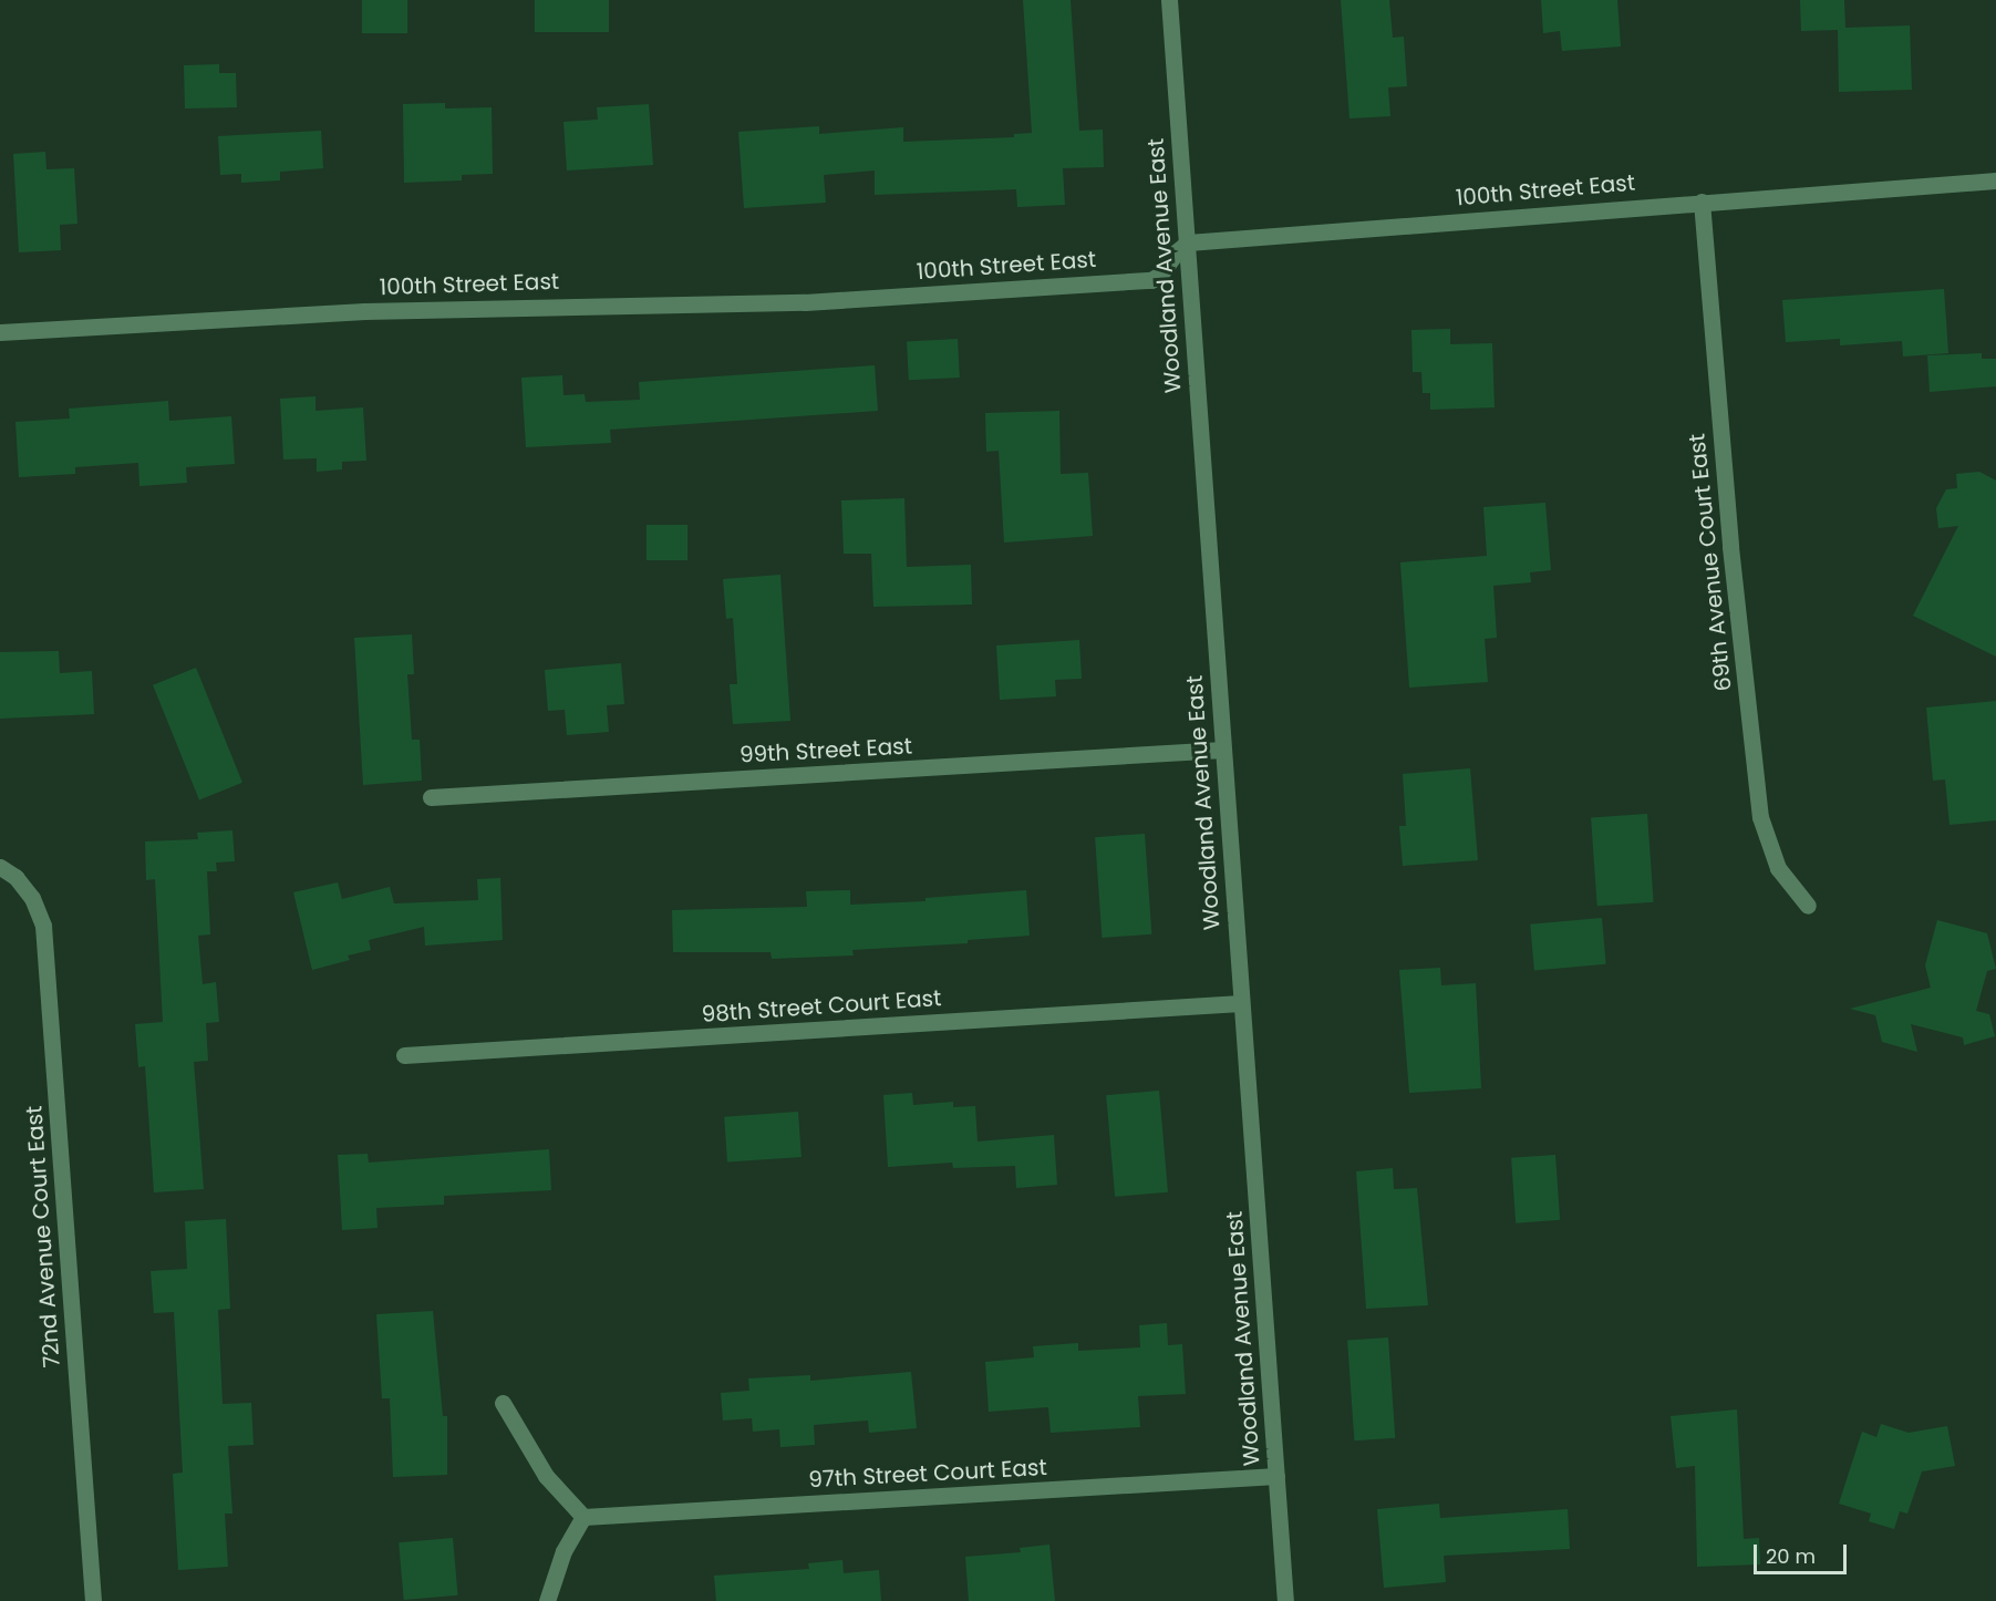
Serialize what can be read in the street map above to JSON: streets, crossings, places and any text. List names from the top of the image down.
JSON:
{
  "streets": {
    "street": [
      "100th Street East",
      "Woodland Avenue East",
      "69th Avenue Court East",
      "99th Street East",
      "98th Street Court East",
      "72nd Avenue Court East",
      "97th Street Court East"
    ]
  },
  "crossings": [
    ["100th Street East", "Woodland Avenue East"],
    ["100th Street East", "69th Avenue Court East"],
    ["Woodland Avenue East", "99th Street East"],
    ["Woodland Avenue East", "98th Street Court East"],
    ["Woodland Avenue East", "97th Street Court East"]
  ],
  "scale_bar": "20 m"
}
